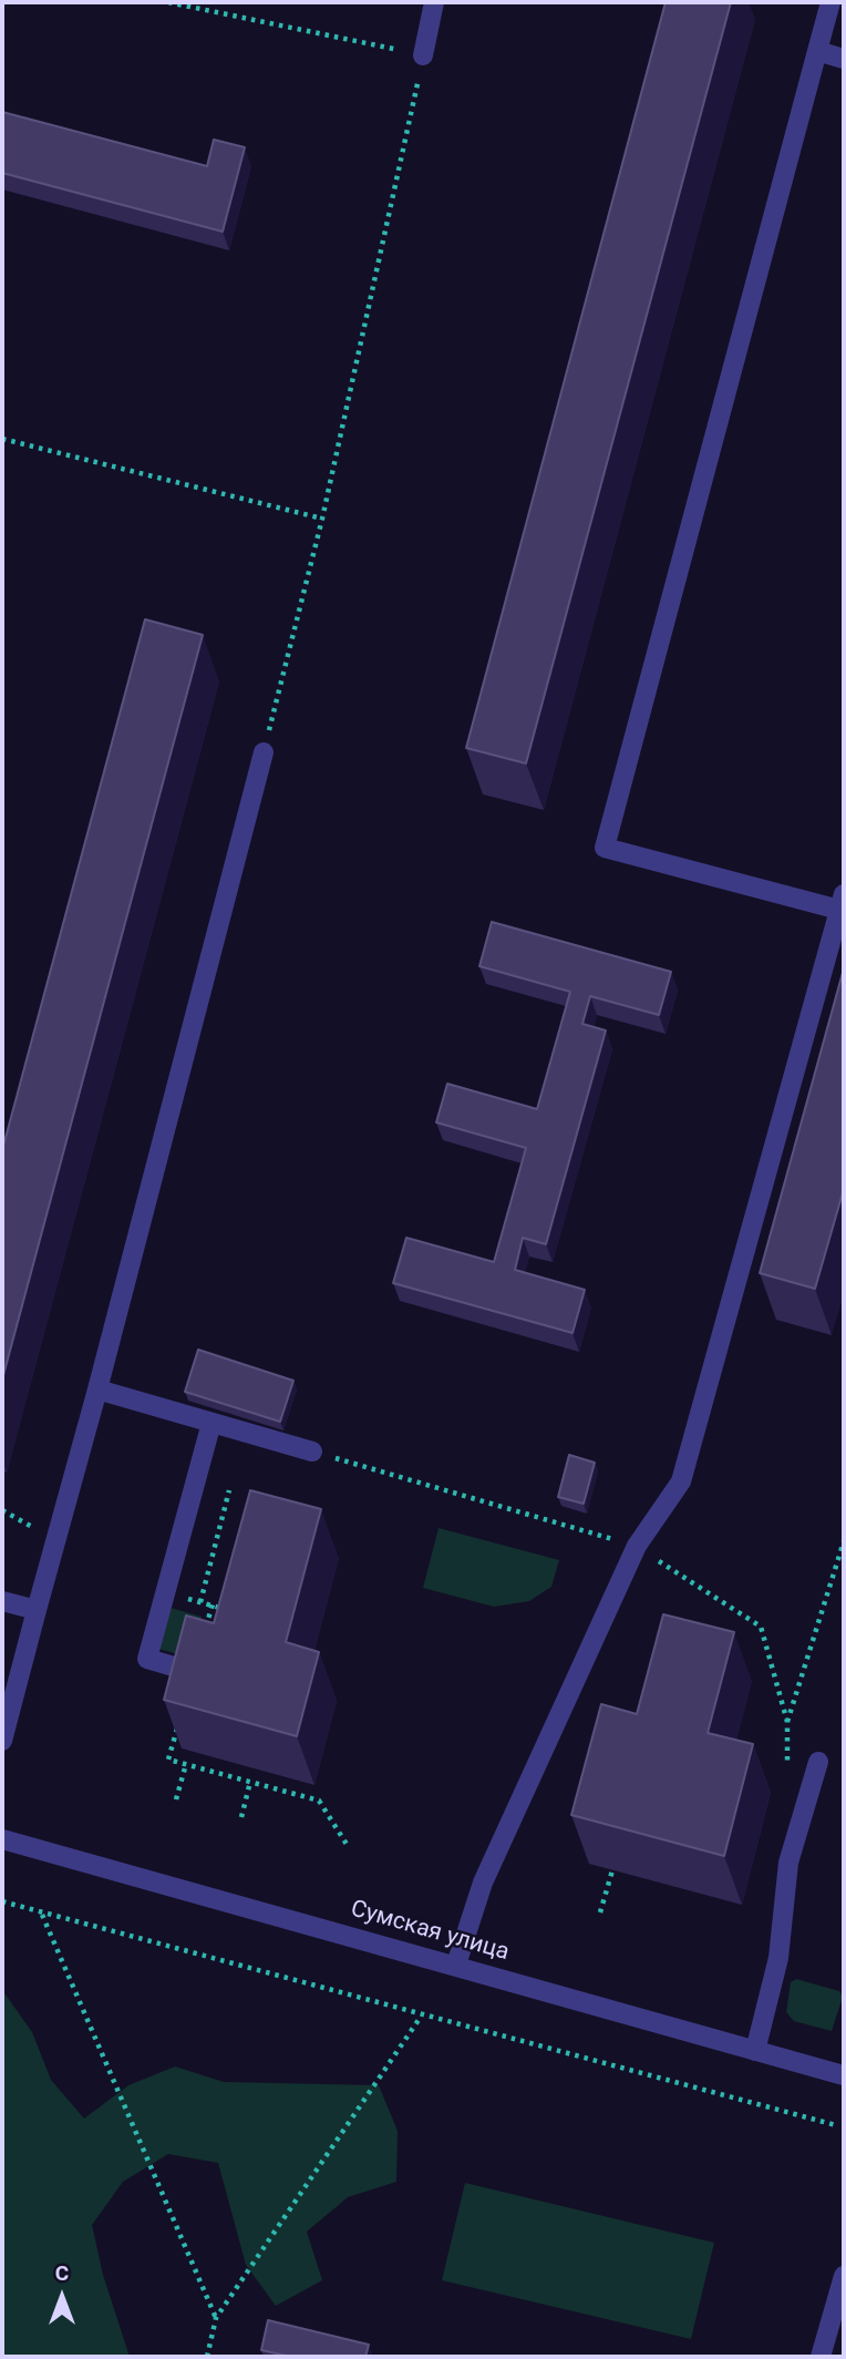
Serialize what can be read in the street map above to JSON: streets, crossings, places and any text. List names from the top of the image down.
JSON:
{
  "streets": {
    "street": ["Сумская улица"]
  },
  "north": "top"
}
